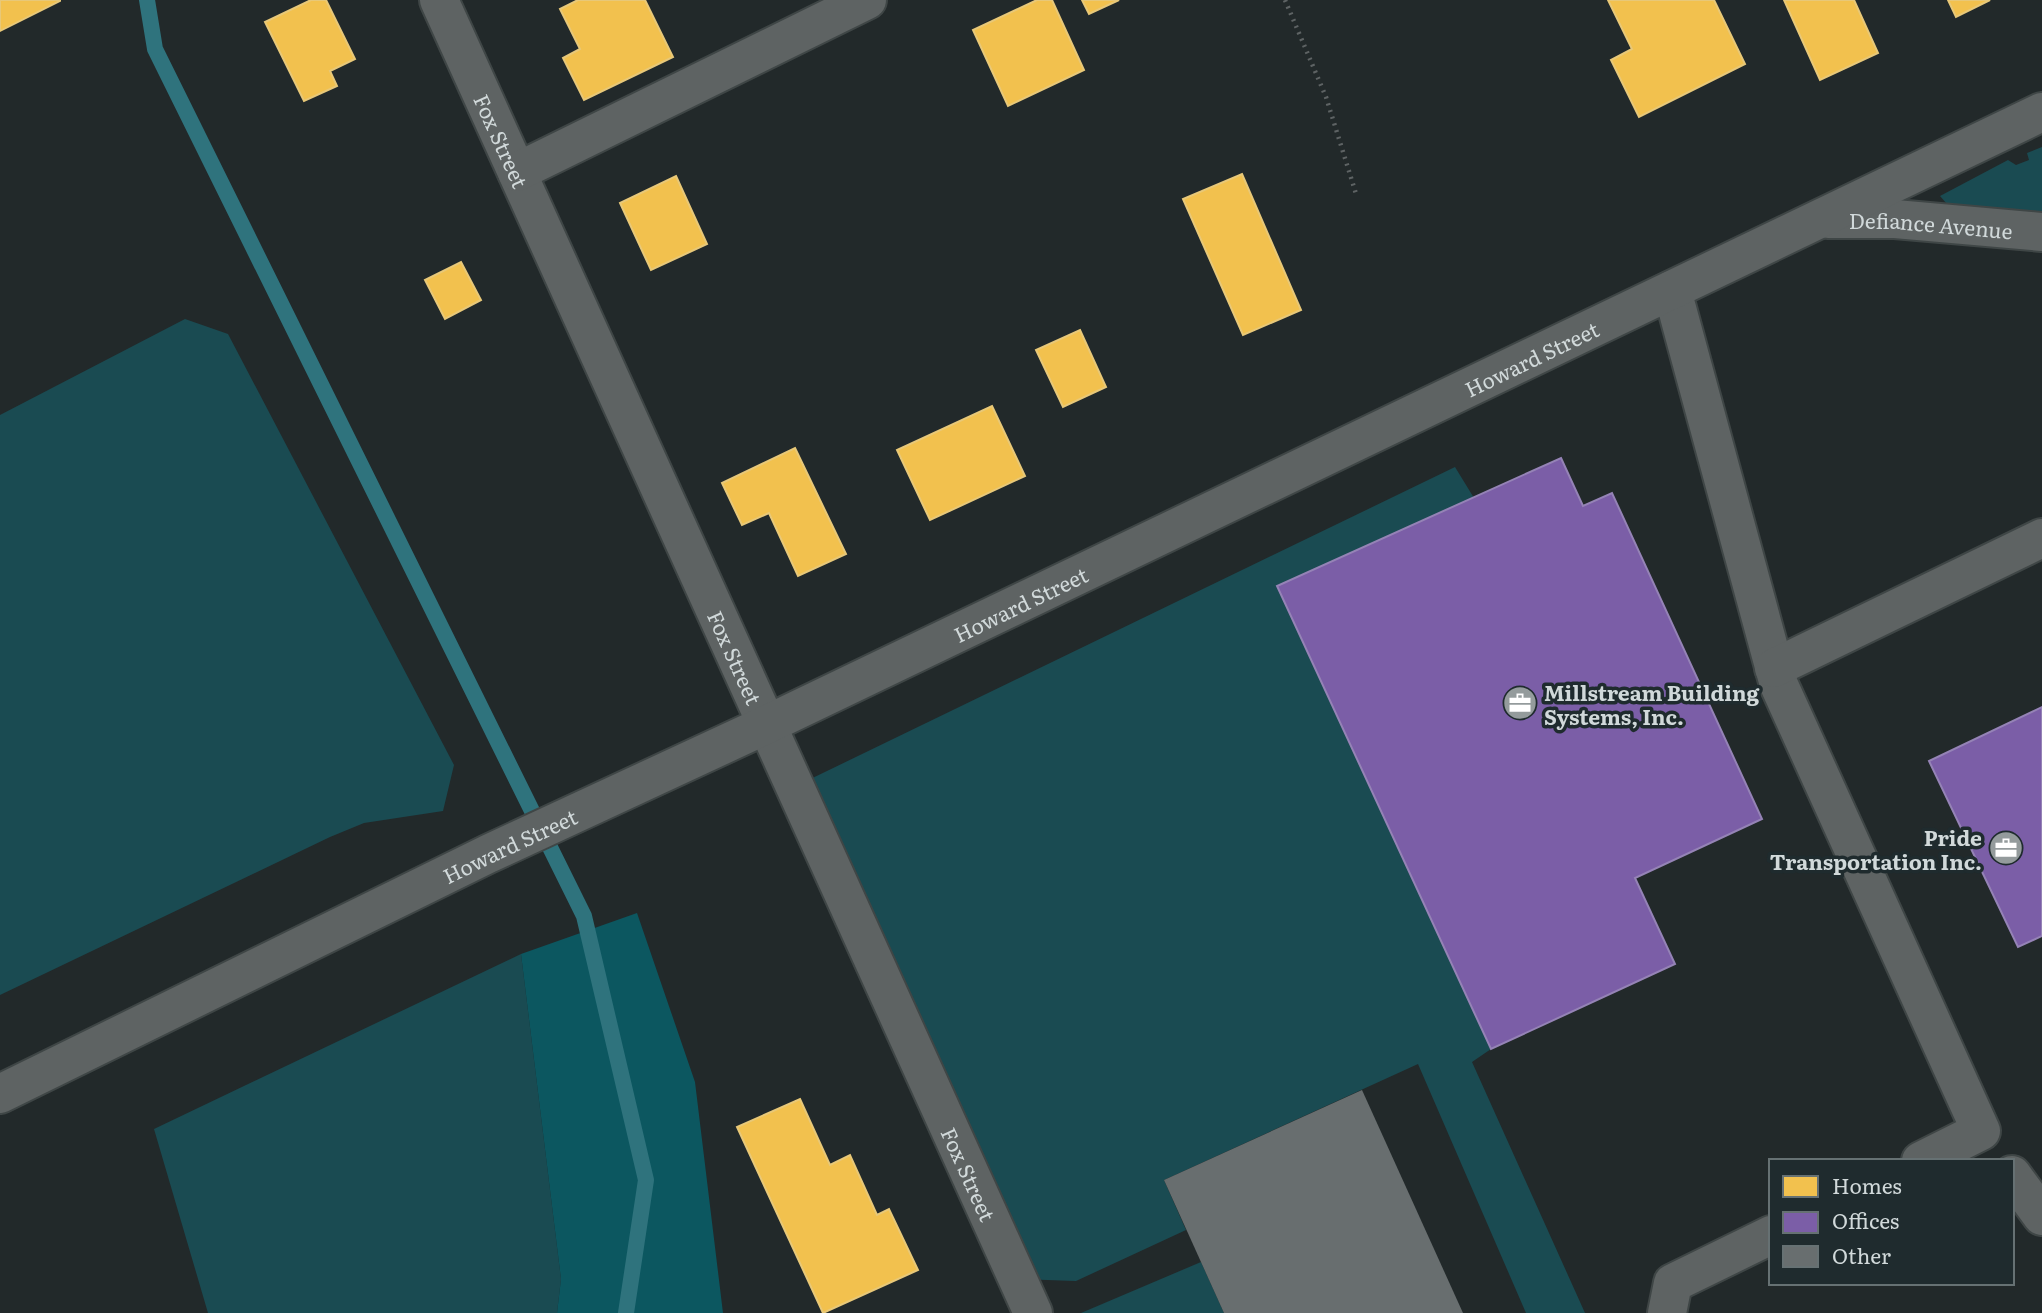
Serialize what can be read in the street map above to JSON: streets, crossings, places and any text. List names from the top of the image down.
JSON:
{
  "streets": {
    "street": ["Fox Street", "Defiance Avenue", "Howard Street"]
  },
  "crossings": [
    ["Fox Street", "Howard Street"],
    ["Defiance Avenue", "Howard Street"]
  ],
  "places": {
    "office": ["Millstream Building Systems, Inc.", "Pride Transportation Inc."]
  },
  "legend": ["Homes", "Offices", "Other"]
}
